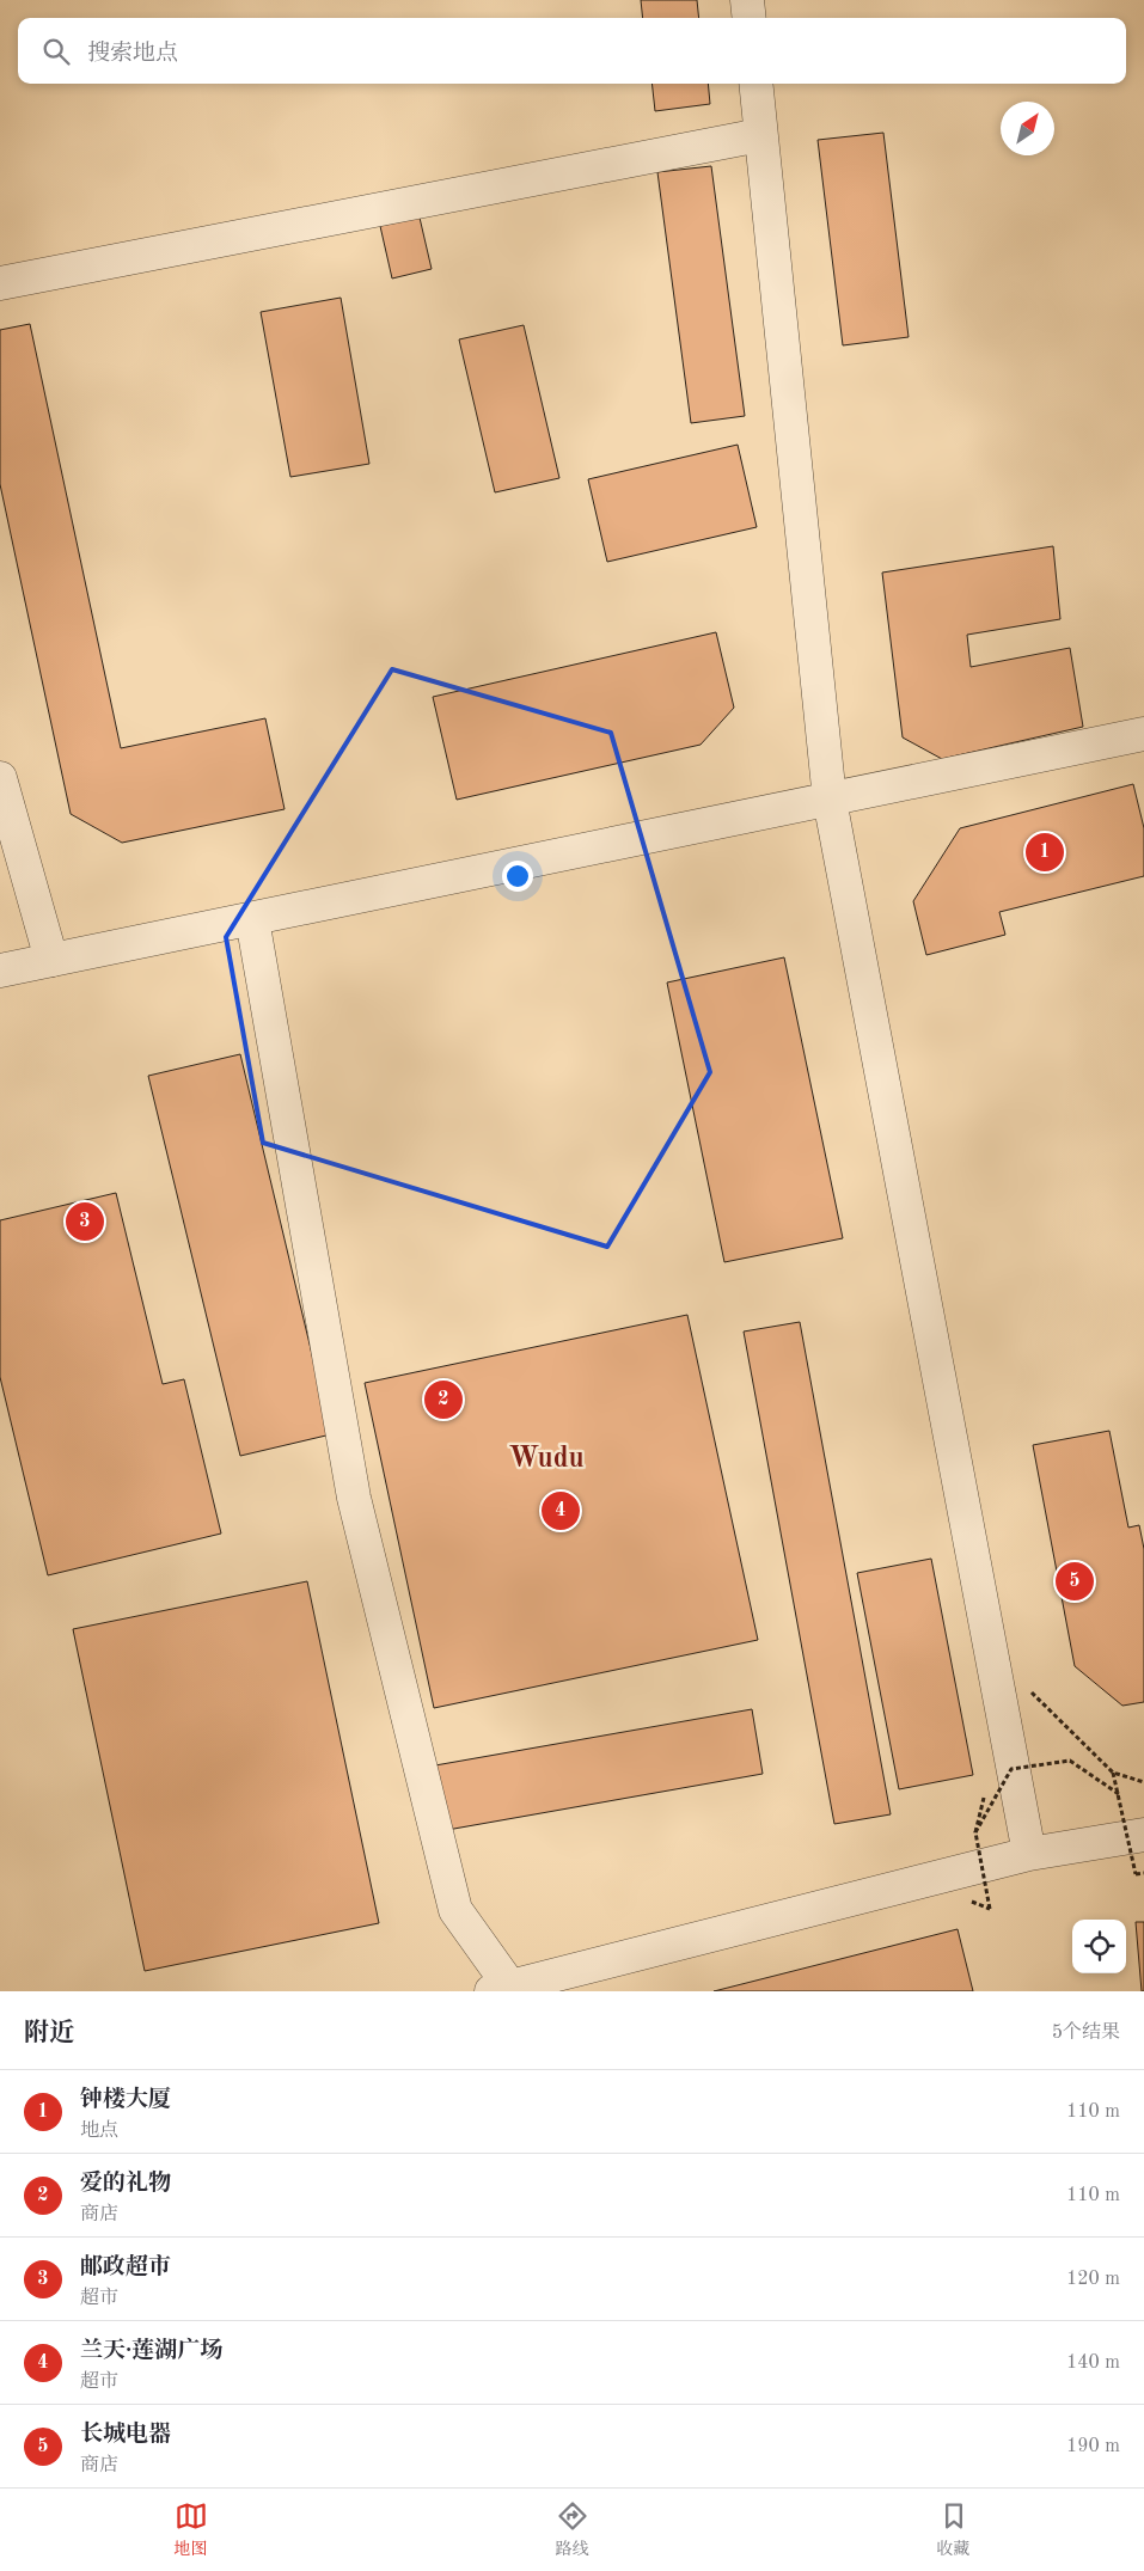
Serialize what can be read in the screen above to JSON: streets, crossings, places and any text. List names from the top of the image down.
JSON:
{
  "districts": ["Wudu"],
  "north": "top right",
  "page": {
    "search": "搜索地点",
    "pins": [
      "1",
      "3",
      "2",
      "4",
      "5"
    ],
    "heading": ["附近", "5个结果"],
    "list": [
      {
        "mark": "1",
        "name": "钟楼大厦",
        "note": "地点",
        "value": "110 m"
      },
      {
        "mark": "2",
        "name": "爱的礼物",
        "note": "商店",
        "value": "110 m"
      },
      {
        "mark": "3",
        "name": "邮政超市",
        "note": "超市",
        "value": "120 m"
      },
      {
        "mark": "4",
        "name": "兰天·莲湖广场",
        "note": "超市",
        "value": "140 m"
      },
      {
        "mark": "5",
        "name": "长城电器",
        "note": "商店",
        "value": "190 m"
      }
    ],
    "nav": ["地图", "路线", "收藏"]
  }
}
